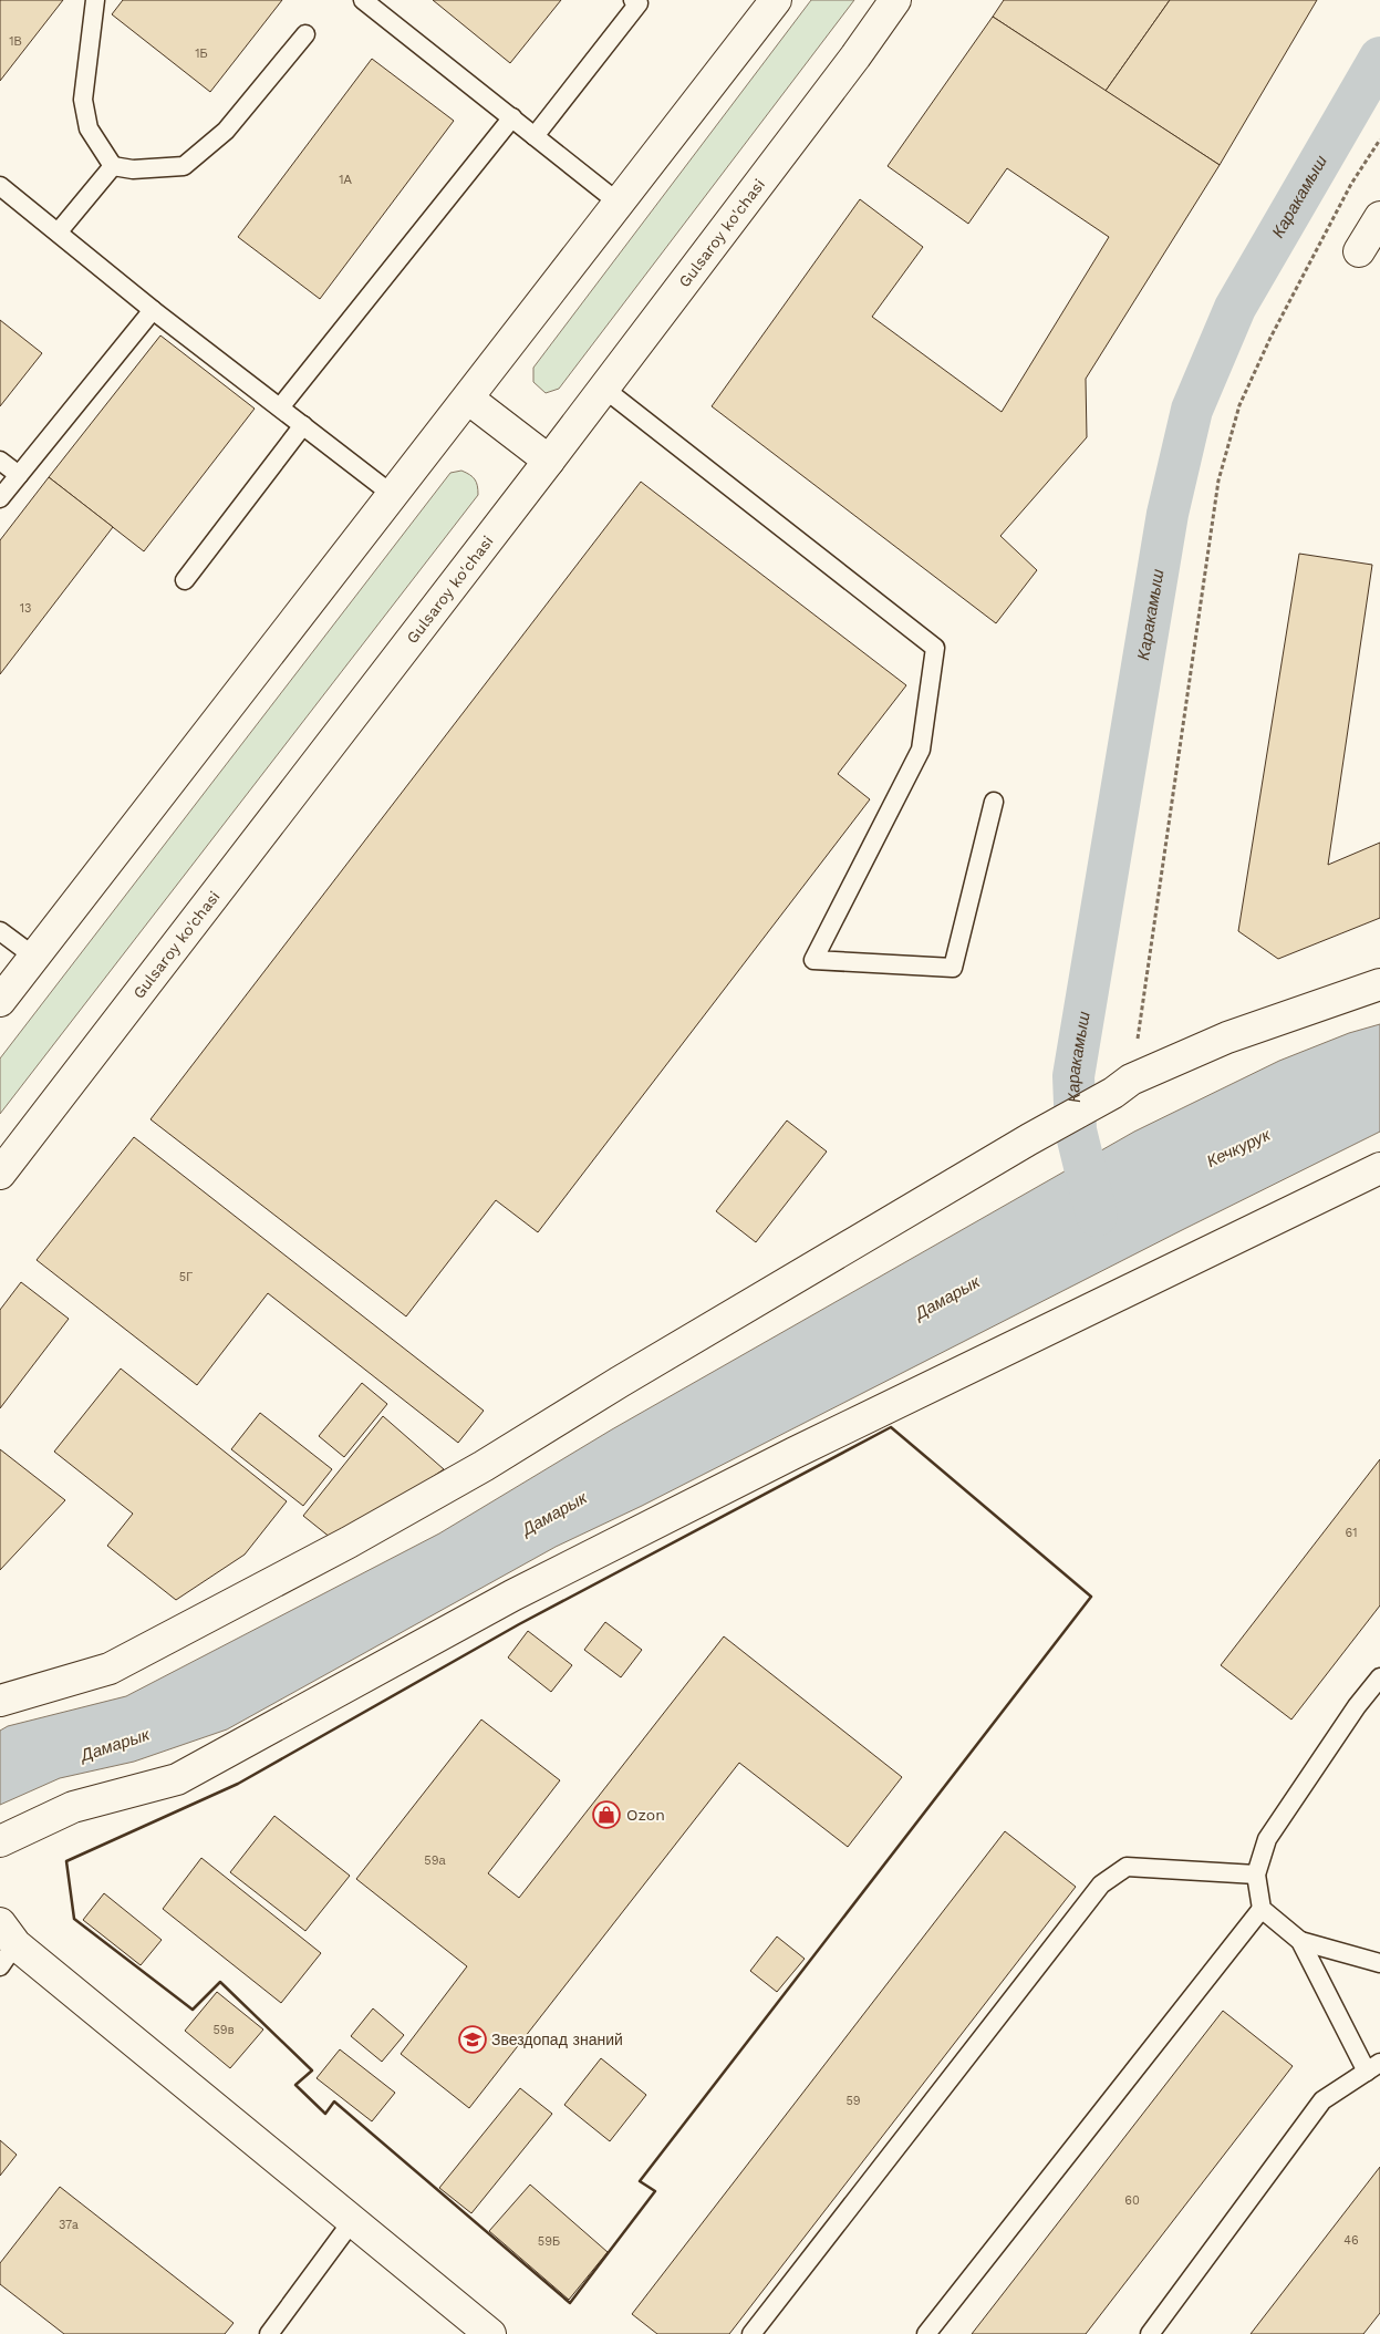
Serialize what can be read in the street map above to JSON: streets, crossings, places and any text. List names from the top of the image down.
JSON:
{
  "streets": {
    "street": ["Gulsaroy ko'chasi"]
  },
  "water": ["Каракамыш", "Кечкурук", "Дамарык"],
  "places": {
    "shop": ["Ozon"],
    "school or university": ["Звездопад знаний"]
  },
  "house_numbers": [
    "1В",
    "1Б",
    "1А",
    "13",
    "5Г",
    "61",
    "59а",
    "59в",
    "59",
    "60",
    "37a",
    "46",
    "59Б"
  ]
}
